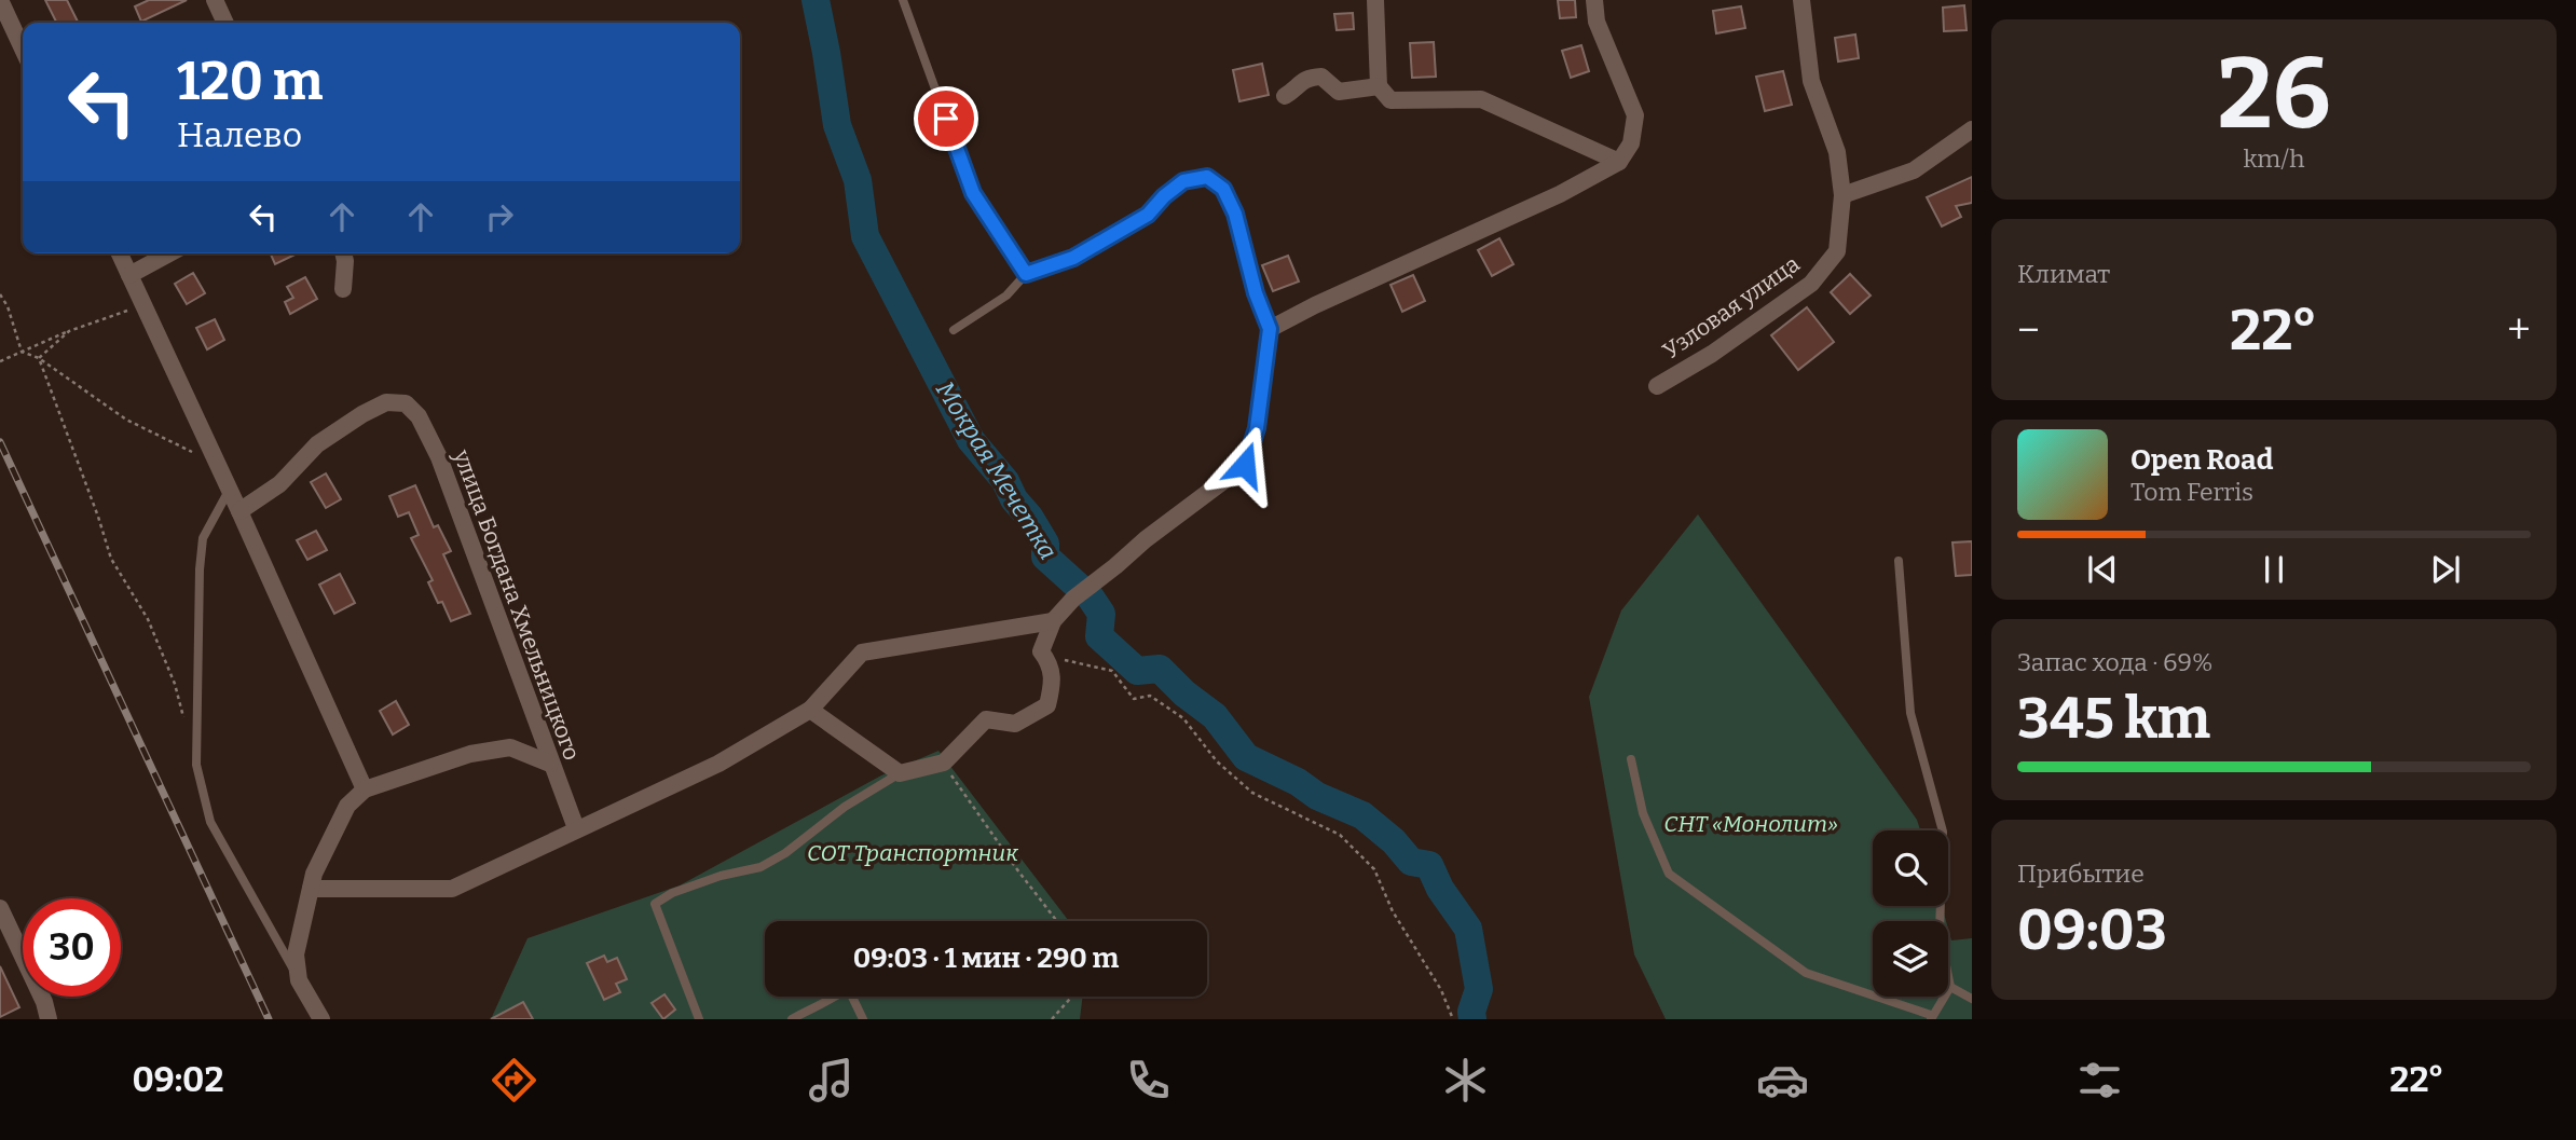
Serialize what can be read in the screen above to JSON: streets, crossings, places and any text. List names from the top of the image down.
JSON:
{
  "streets": {
    "street": ["Узловая улица", "улица Богдана Хмельницкого"]
  },
  "water": ["Мокрая Мечетка"],
  "parks": ["СНТ «Монолит»", "СОТ Транспортник"],
  "page": {
    "tile": [
      ["26", "km/h"],
      "Климат",
      ["Запас хода · 69%", "345 km"],
      ["Прибытие", "09:03"]
    ],
    "turn": ["120 m", "Налево"],
    "heat": ["−", "22°", "+"],
    "song": ["Open Road", "Tom Ferris"],
    "limit": "30",
    "trip": "09:03 · 1 мин · 290 m",
    "tabs": ["09:02", "22°"]
  }
}
